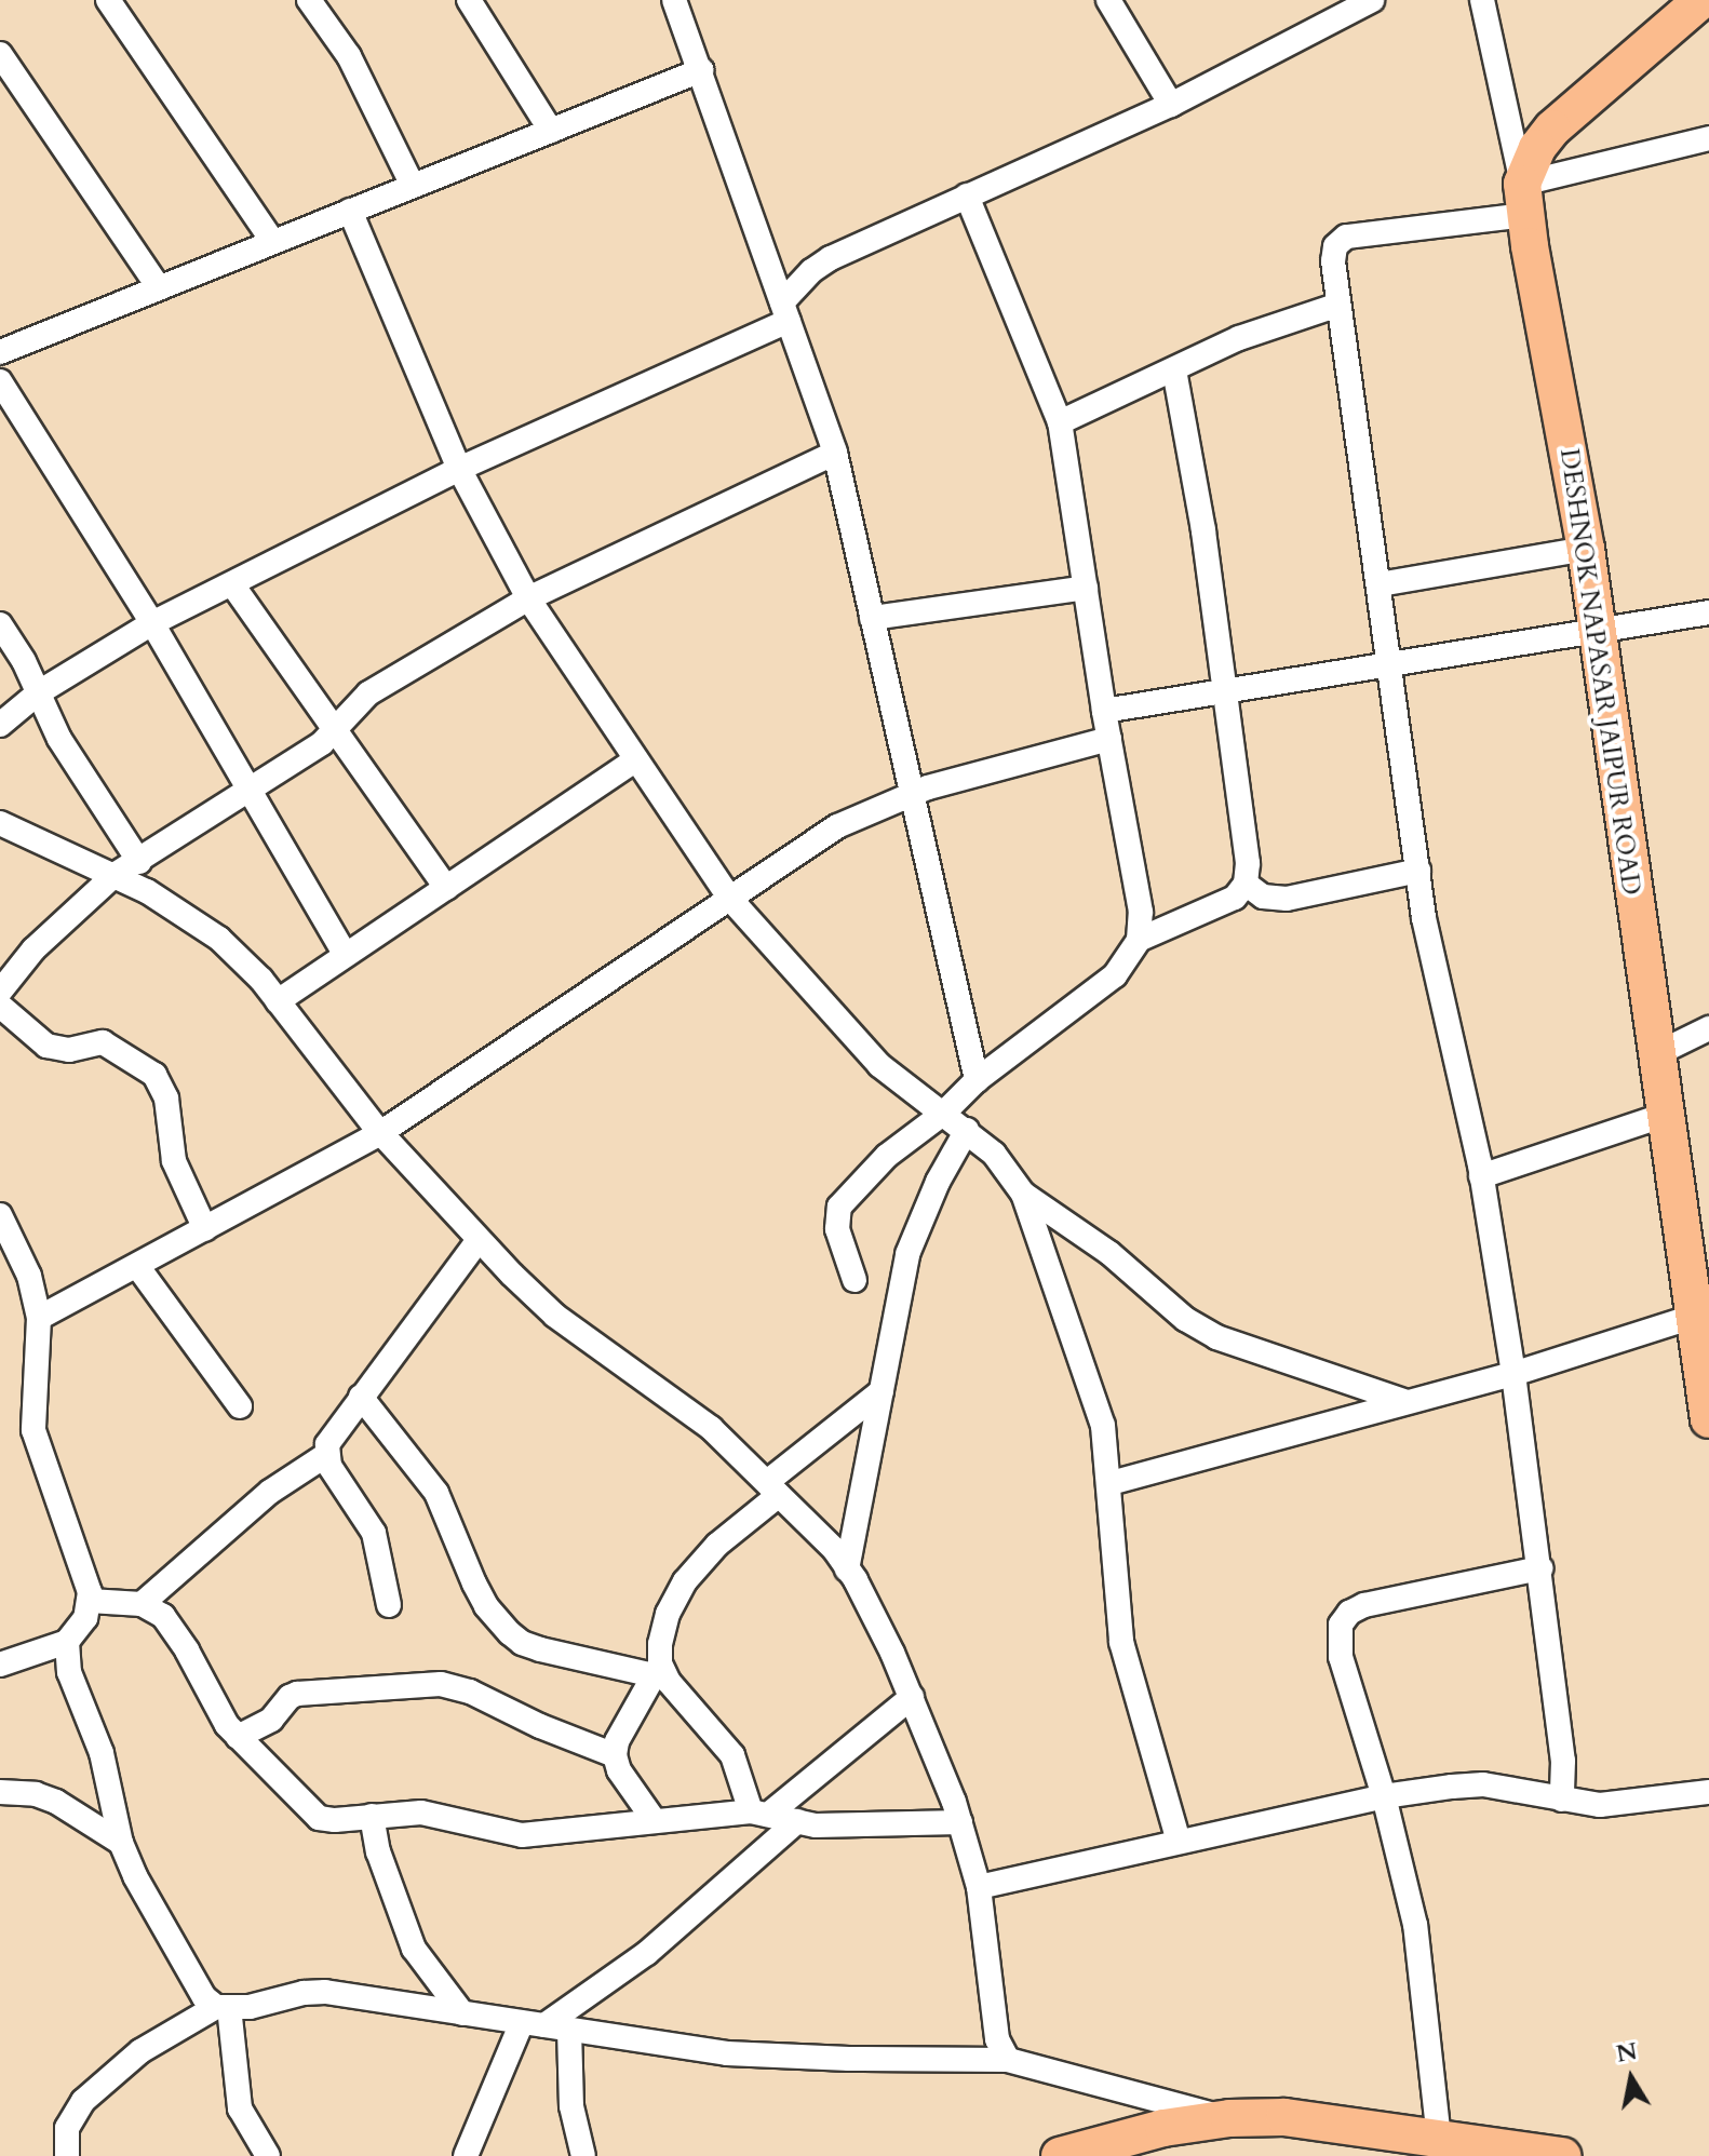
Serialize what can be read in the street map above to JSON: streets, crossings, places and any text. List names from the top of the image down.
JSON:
{
  "streets": {
    "main road": ["DESHNOK NAPASAR JAIPUR ROAD"]
  },
  "north": "top"
}
